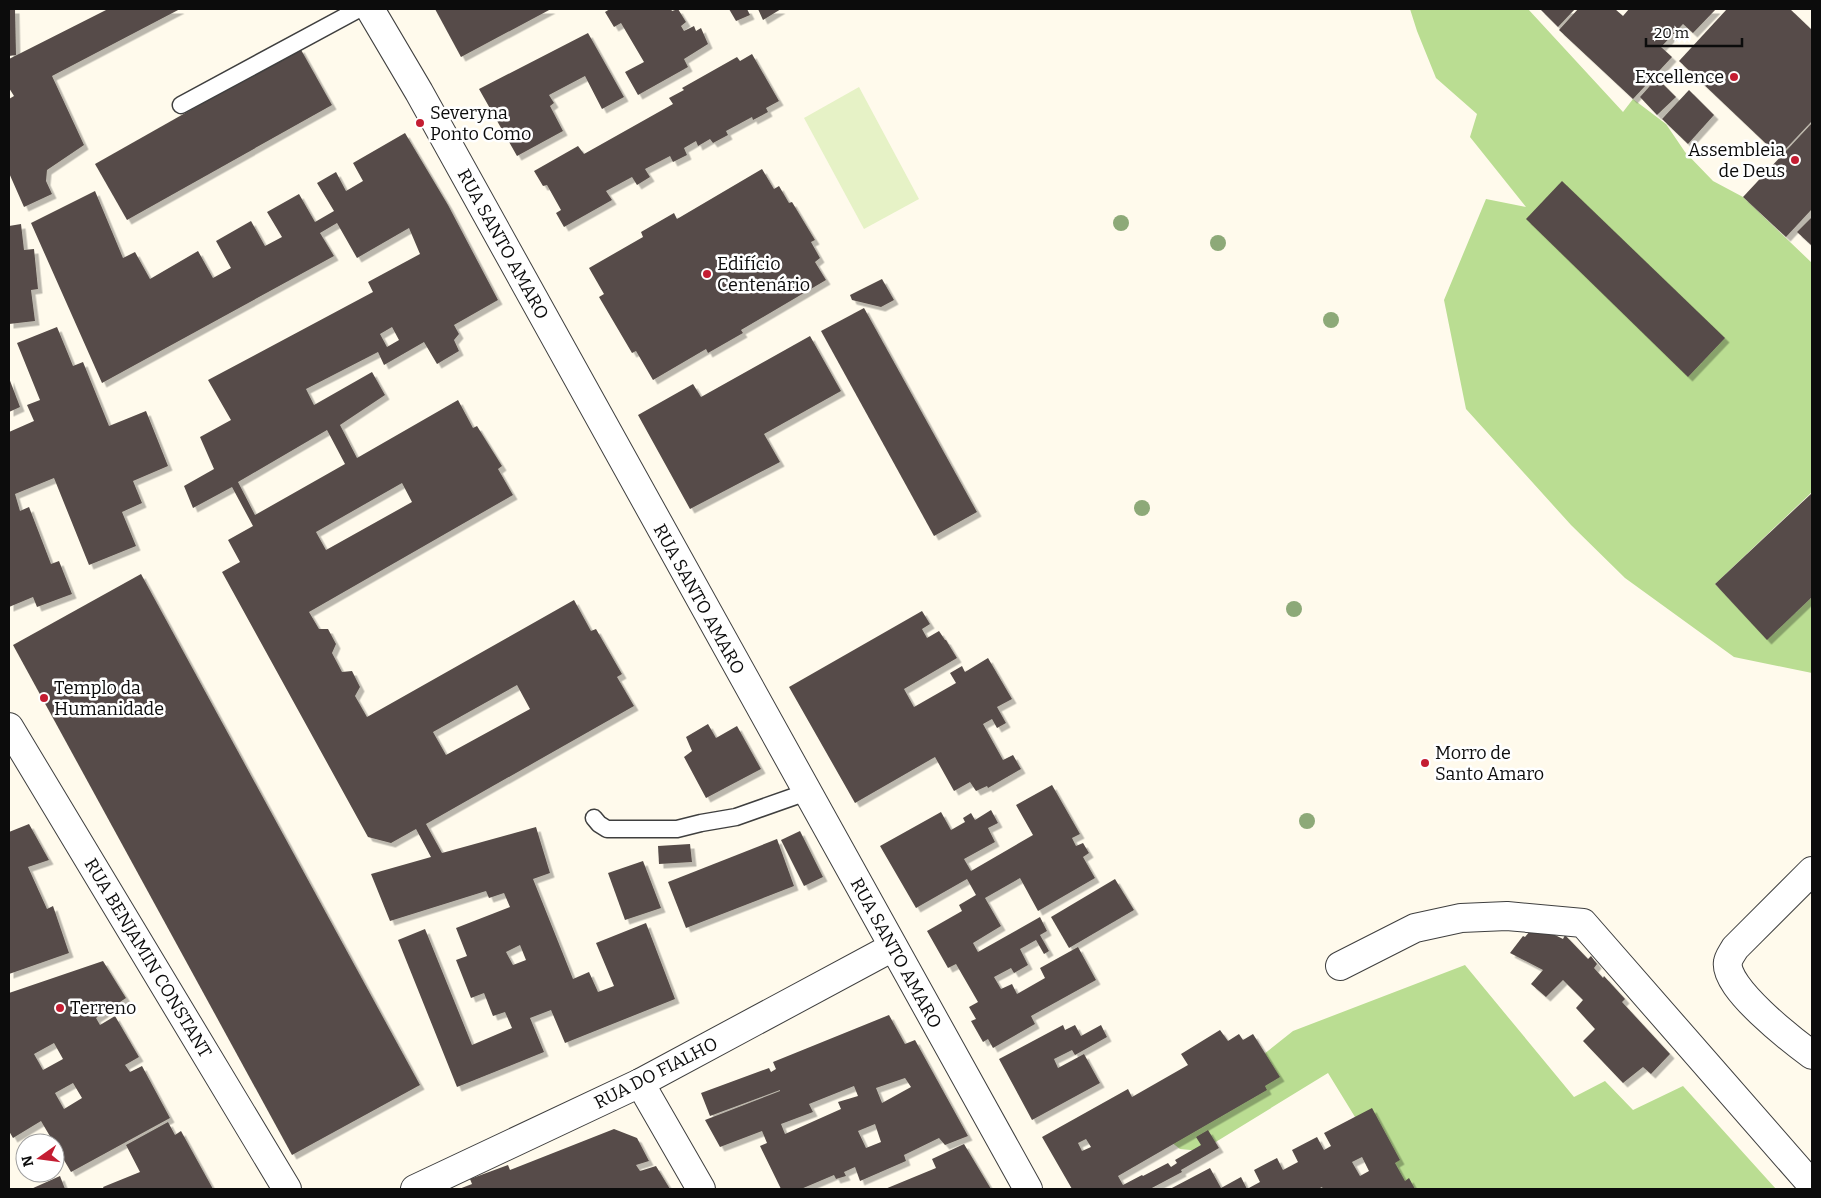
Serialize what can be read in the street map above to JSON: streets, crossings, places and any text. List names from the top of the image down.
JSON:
{
  "streets": {
    "street": ["RUA SANTO AMARO", "RUA BENJAMIN CONSTANT", "RUA DO FIALHO"]
  },
  "crossings": [
    ["RUA SANTO AMARO", "RUA DO FIALHO"]
  ],
  "places": [
    "Excellence",
    "Severyna Ponto Como",
    "Assembleia de Deus",
    "Edifício Centenário",
    "Templo da Humanidade",
    "Morro de Santo Amaro",
    "Terreno"
  ],
  "scale_bar": "20 m",
  "north": "left"
}
